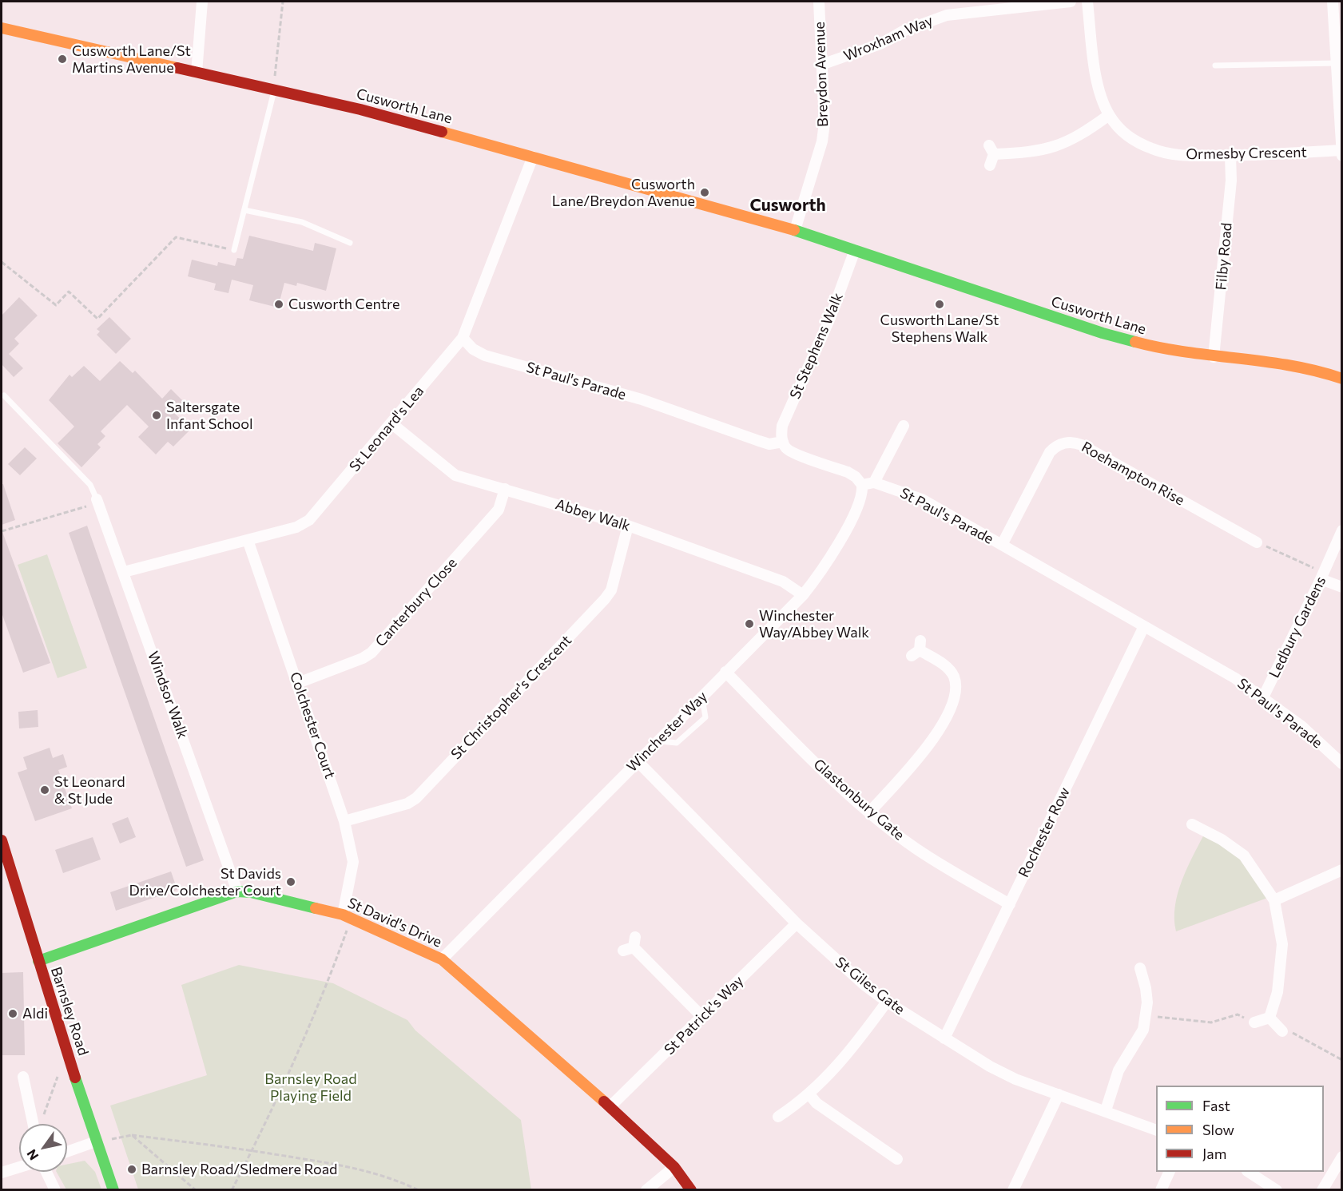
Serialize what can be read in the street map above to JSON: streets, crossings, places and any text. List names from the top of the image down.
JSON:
{
  "streets": {
    "main road": ["Cusworth Lane", "St David's Drive", "Barnsley Road"],
    "street": [
      "Wroxham Way",
      "Breydon Avenue",
      "Ormesby Crescent",
      "Filby Road",
      "St Stephens Walk",
      "St Paul's Parade",
      "St Leonard's Lea",
      "Roehampton Rise",
      "Abbey Walk",
      "Canterbury Close",
      "Ledbury Gardens",
      "Windsor Walk",
      "St Christopher's Crescent",
      "Colchester Court",
      "Winchester Way",
      "Glastonbury Gate",
      "Rochester Row",
      "St Giles Gate",
      "St Patrick's Way"
    ]
  },
  "crossings": [
    ["Wroxham Way", "Breydon Avenue"],
    ["Breydon Avenue", "Cusworth Lane"],
    ["Cusworth Lane", "Filby Road"],
    ["Cusworth Lane", "St Stephens Walk"],
    ["Cusworth Lane", "St Leonard's Lea"],
    ["Ormesby Crescent", "Filby Road"],
    ["St Stephens Walk", "St Paul's Parade"],
    ["St Paul's Parade", "St Leonard's Lea"],
    ["St Paul's Parade", "Roehampton Rise"],
    ["St Paul's Parade", "Ledbury Gardens"],
    ["St Paul's Parade", "Rochester Row"],
    ["St Leonard's Lea", "Abbey Walk"],
    ["St Leonard's Lea", "Windsor Walk"],
    ["St Leonard's Lea", "Colchester Court"],
    ["Abbey Walk", "Canterbury Close"],
    ["Abbey Walk", "St Christopher's Crescent"],
    ["Abbey Walk", "Winchester Way"],
    ["Canterbury Close", "Colchester Court"],
    ["Windsor Walk", "St David's Drive"],
    ["St Christopher's Crescent", "Colchester Court"],
    ["Colchester Court", "St David's Drive"],
    ["Winchester Way", "Glastonbury Gate"],
    ["Winchester Way", "St David's Drive"],
    ["Winchester Way", "St Giles Gate"],
    ["Glastonbury Gate", "Rochester Row"],
    ["Rochester Row", "St Giles Gate"],
    ["St David's Drive", "Barnsley Road"],
    ["St David's Drive", "St Patrick's Way"],
    ["St Giles Gate", "St Patrick's Way"]
  ],
  "districts": ["Cusworth"],
  "parks": ["Barnsley Road Playing Field"],
  "places": [
    "Cusworth Lane/St Martins Avenue",
    "Cusworth Lane/Breydon Avenue",
    "Cusworth Centre",
    "Cusworth Lane/St Stephens Walk",
    "Saltersgate Infant School",
    "Winchester Way/Abbey Walk",
    "St Leonard & St Jude",
    "St Davids Drive/Colchester Court",
    "Aldi",
    "Barnsley Road/Sledmere Road"
  ],
  "legend": ["Fast", "Slow", "Jam"],
  "north": "bottom left"
}
